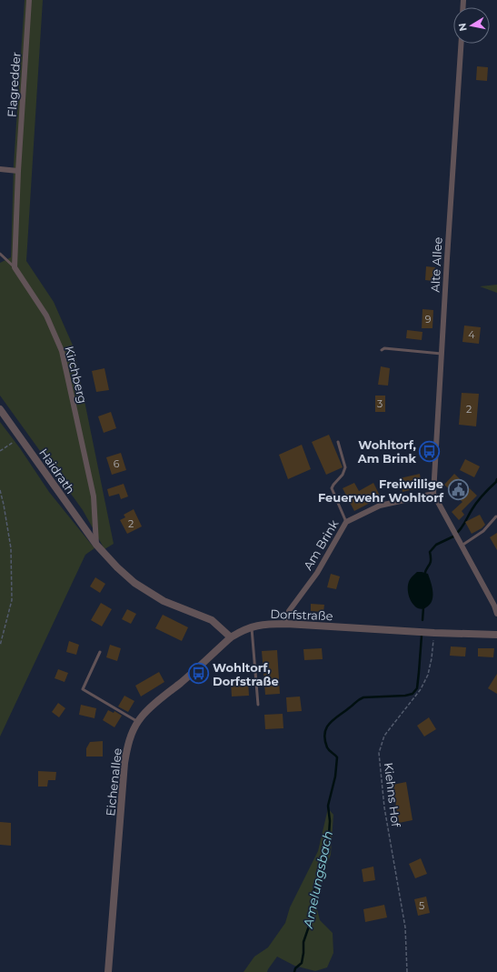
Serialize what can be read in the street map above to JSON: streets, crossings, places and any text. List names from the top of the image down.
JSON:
{
  "streets": {
    "street": [
      "Flagredder",
      "Alte Allee",
      "Kirchberg",
      "Haidrath",
      "Am Brink",
      "Dorfstraße",
      "Eichenallee"
    ],
    "path": ["Kiehns Hof"]
  },
  "crossings": [
    ["Alte Allee", "Am Brink"],
    ["Kirchberg", "Haidrath"],
    ["Am Brink", "Dorfstraße"],
    ["Dorfstraße", "Eichenallee"],
    ["Dorfstraße", "Kiehns Hof"]
  ],
  "water": ["Amelungsbach"],
  "places": {
    "bus stop": ["Wohltorf, Am Brink", "Wohltorf, Dorfstraße"],
    "public building": ["Freiwillige Feuerwehr Wohltorf"]
  },
  "house_numbers": [
    "9",
    "4",
    "3",
    "2",
    "6",
    "2",
    "5"
  ],
  "north": "left"
}
